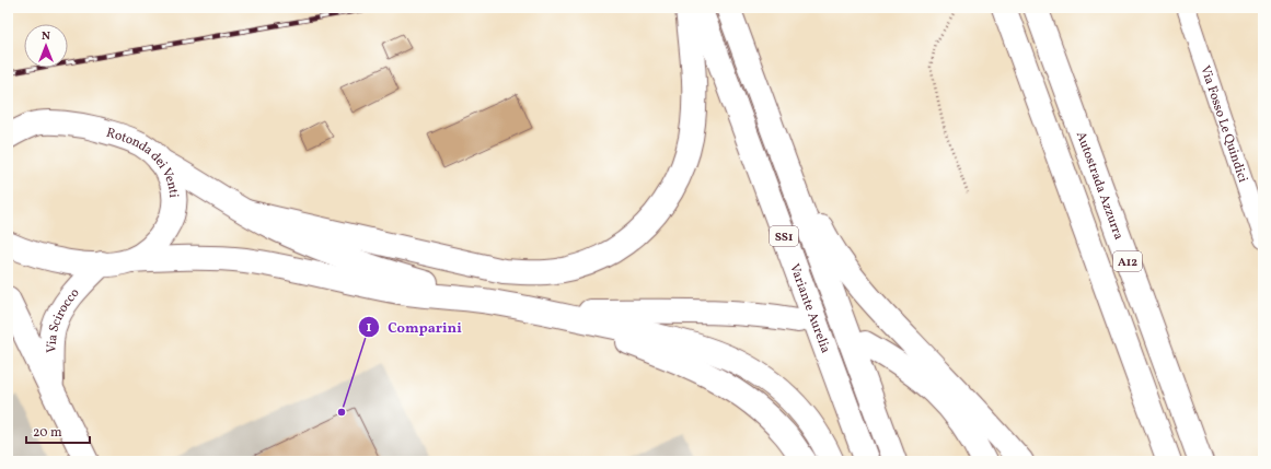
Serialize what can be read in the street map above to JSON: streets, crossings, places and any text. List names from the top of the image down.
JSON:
{
  "streets": {
    "main road": [
      "Rotonda dei Venti",
      "Autostrada Azzurra",
      "SS1",
      "A12",
      "Variante Aurelia",
      "Via Scirocco"
    ],
    "street": ["Via Fosso Le Quindici"]
  },
  "crossings": [
    ["Rotonda dei Venti", "Via Scirocco"]
  ],
  "places": ["Comparini"],
  "scale_bar": "20 m",
  "north": "top"
}
